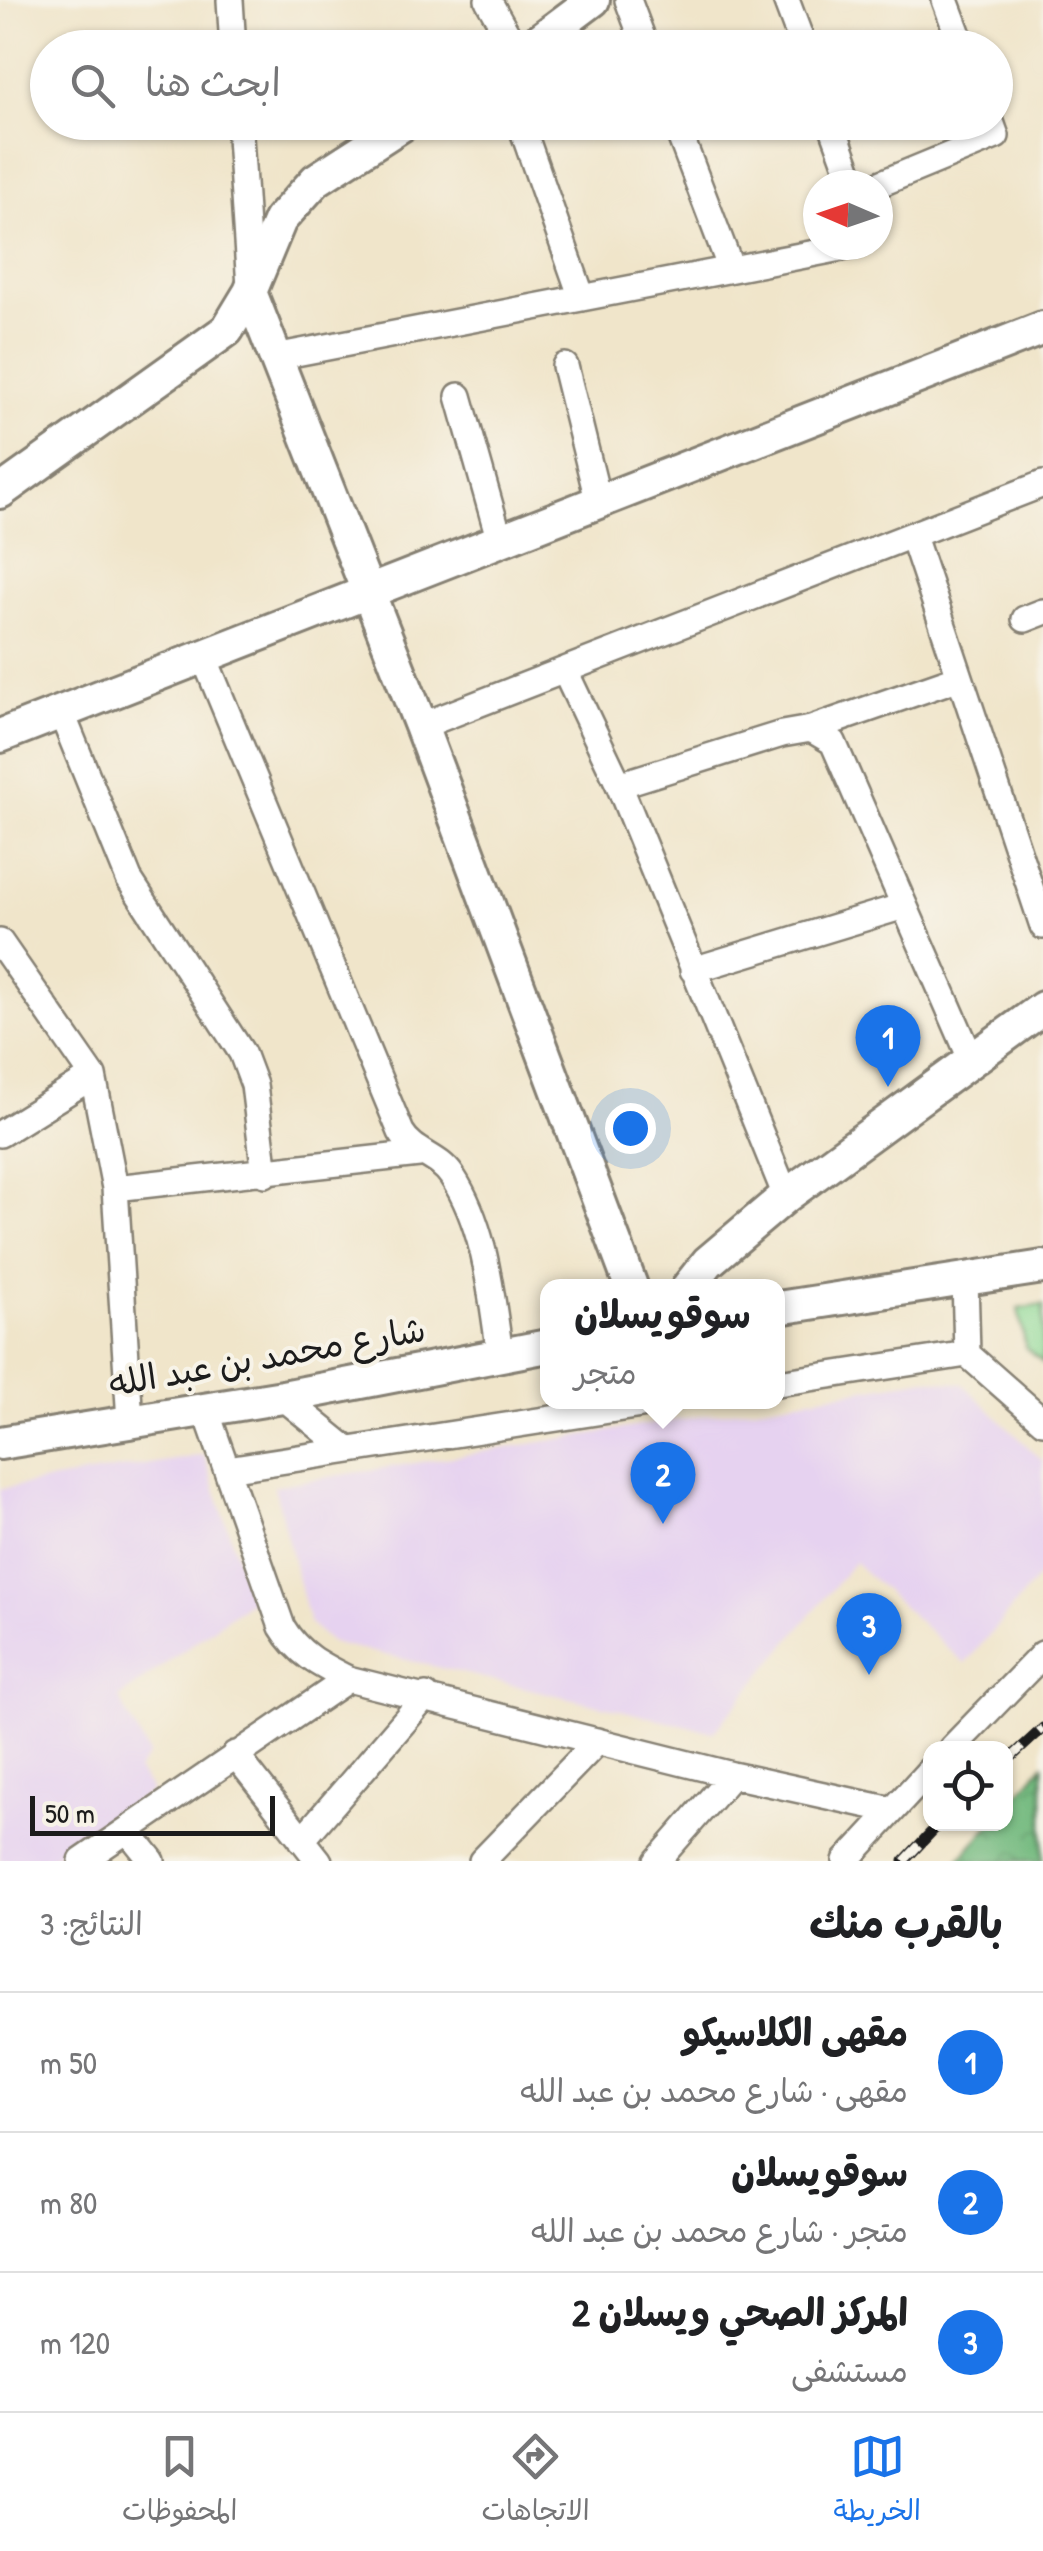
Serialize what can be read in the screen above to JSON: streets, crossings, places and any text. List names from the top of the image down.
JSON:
{
  "streets": {
    "street": ["شارع محمد بن عبد الله"]
  },
  "scale_bar": "50 m",
  "north": "left",
  "page": {
    "search": "ابحث هنا",
    "pins": ["1", "2", "3"],
    "popup": ["سوقويسلان", "متجر"],
    "scale": "50 m",
    "heading": ["بالقرب منك", "النتائج: 3"],
    "list": [
      {
        "mark": "1",
        "name": "مقهى الكلاسيكو",
        "note": "مقهى · شارع محمد بن عبد الله",
        "value": "50 m"
      },
      {
        "mark": "2",
        "name": "سوقويسلان",
        "note": "متجر · شارع محمد بن عبد الله",
        "value": "80 m"
      },
      {
        "mark": "3",
        "name": "المركز الصحي ويسلان 2",
        "note": "مستشفى",
        "value": "120 m"
      }
    ],
    "nav": ["الخريطة", "الاتجاهات", "المحفوظات"]
  }
}
